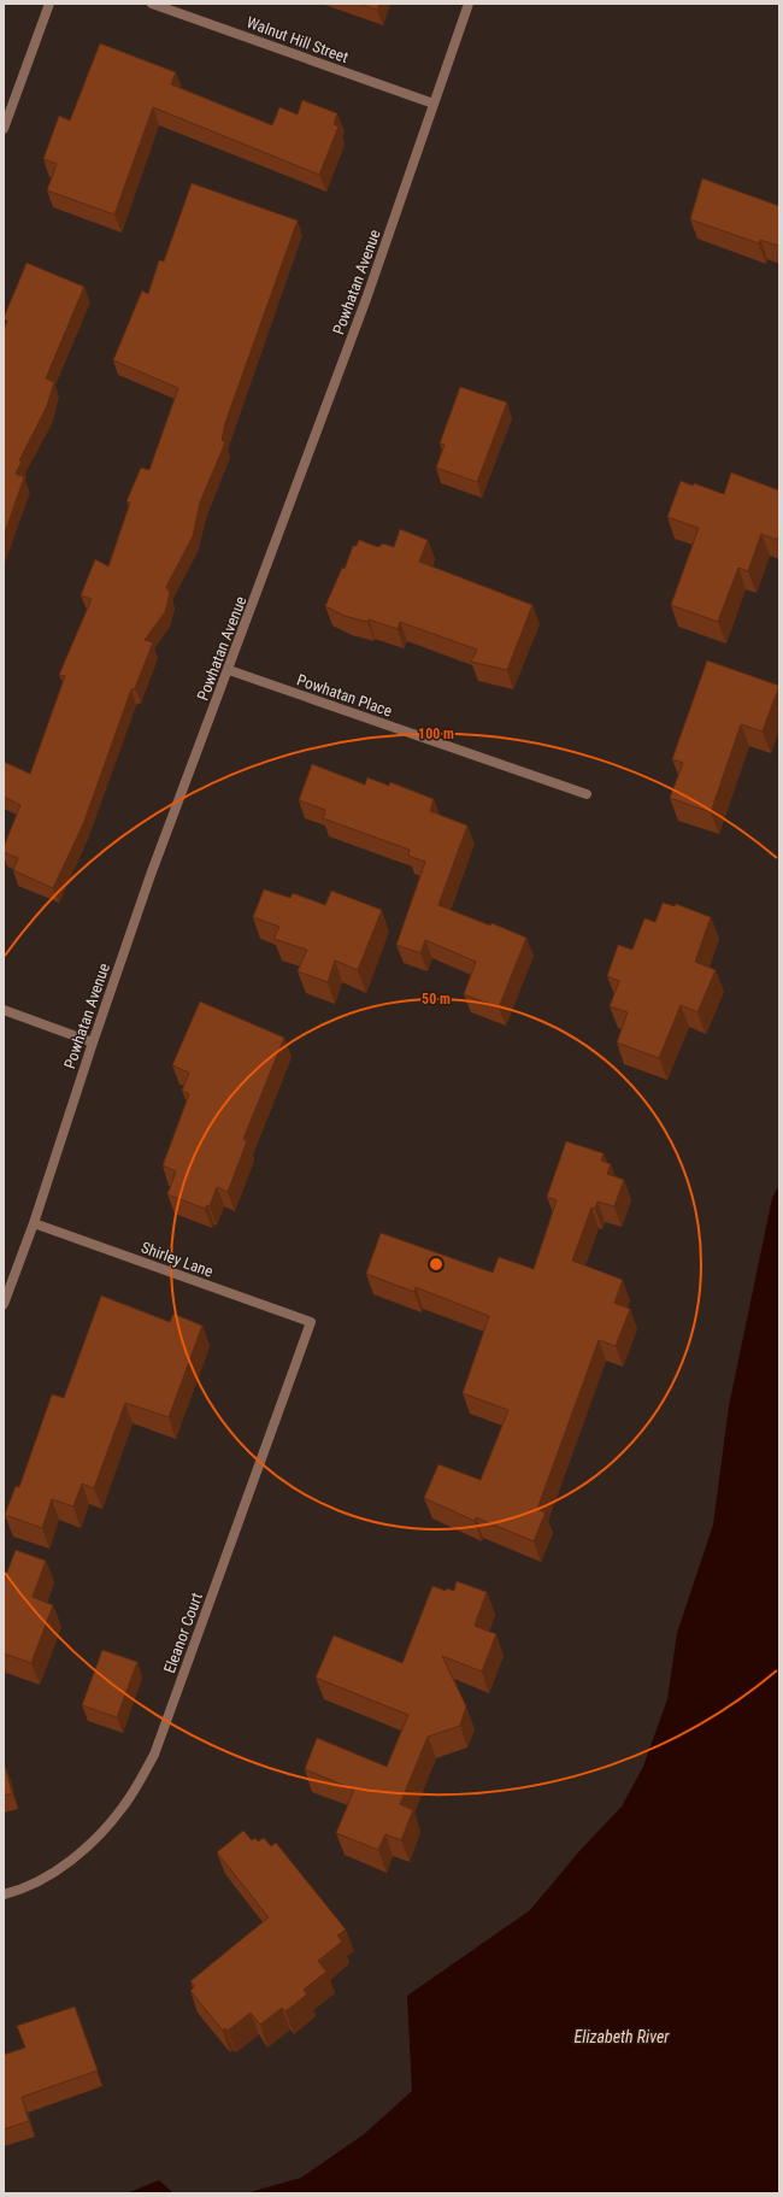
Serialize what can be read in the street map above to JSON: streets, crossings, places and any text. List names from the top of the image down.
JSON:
{
  "streets": {
    "street": [
      "Walnut Hill Street",
      "Powhatan Avenue",
      "Powhatan Place",
      "Shirley Lane",
      "Eleanor Court"
    ]
  },
  "crossings": [
    ["Walnut Hill Street", "Powhatan Avenue"],
    ["Powhatan Avenue", "Powhatan Place"],
    ["Powhatan Avenue", "Shirley Lane"],
    ["Shirley Lane", "Eleanor Court"]
  ],
  "water": ["Elizabeth River"],
  "rings": ["100 m", "50 m"]
}
